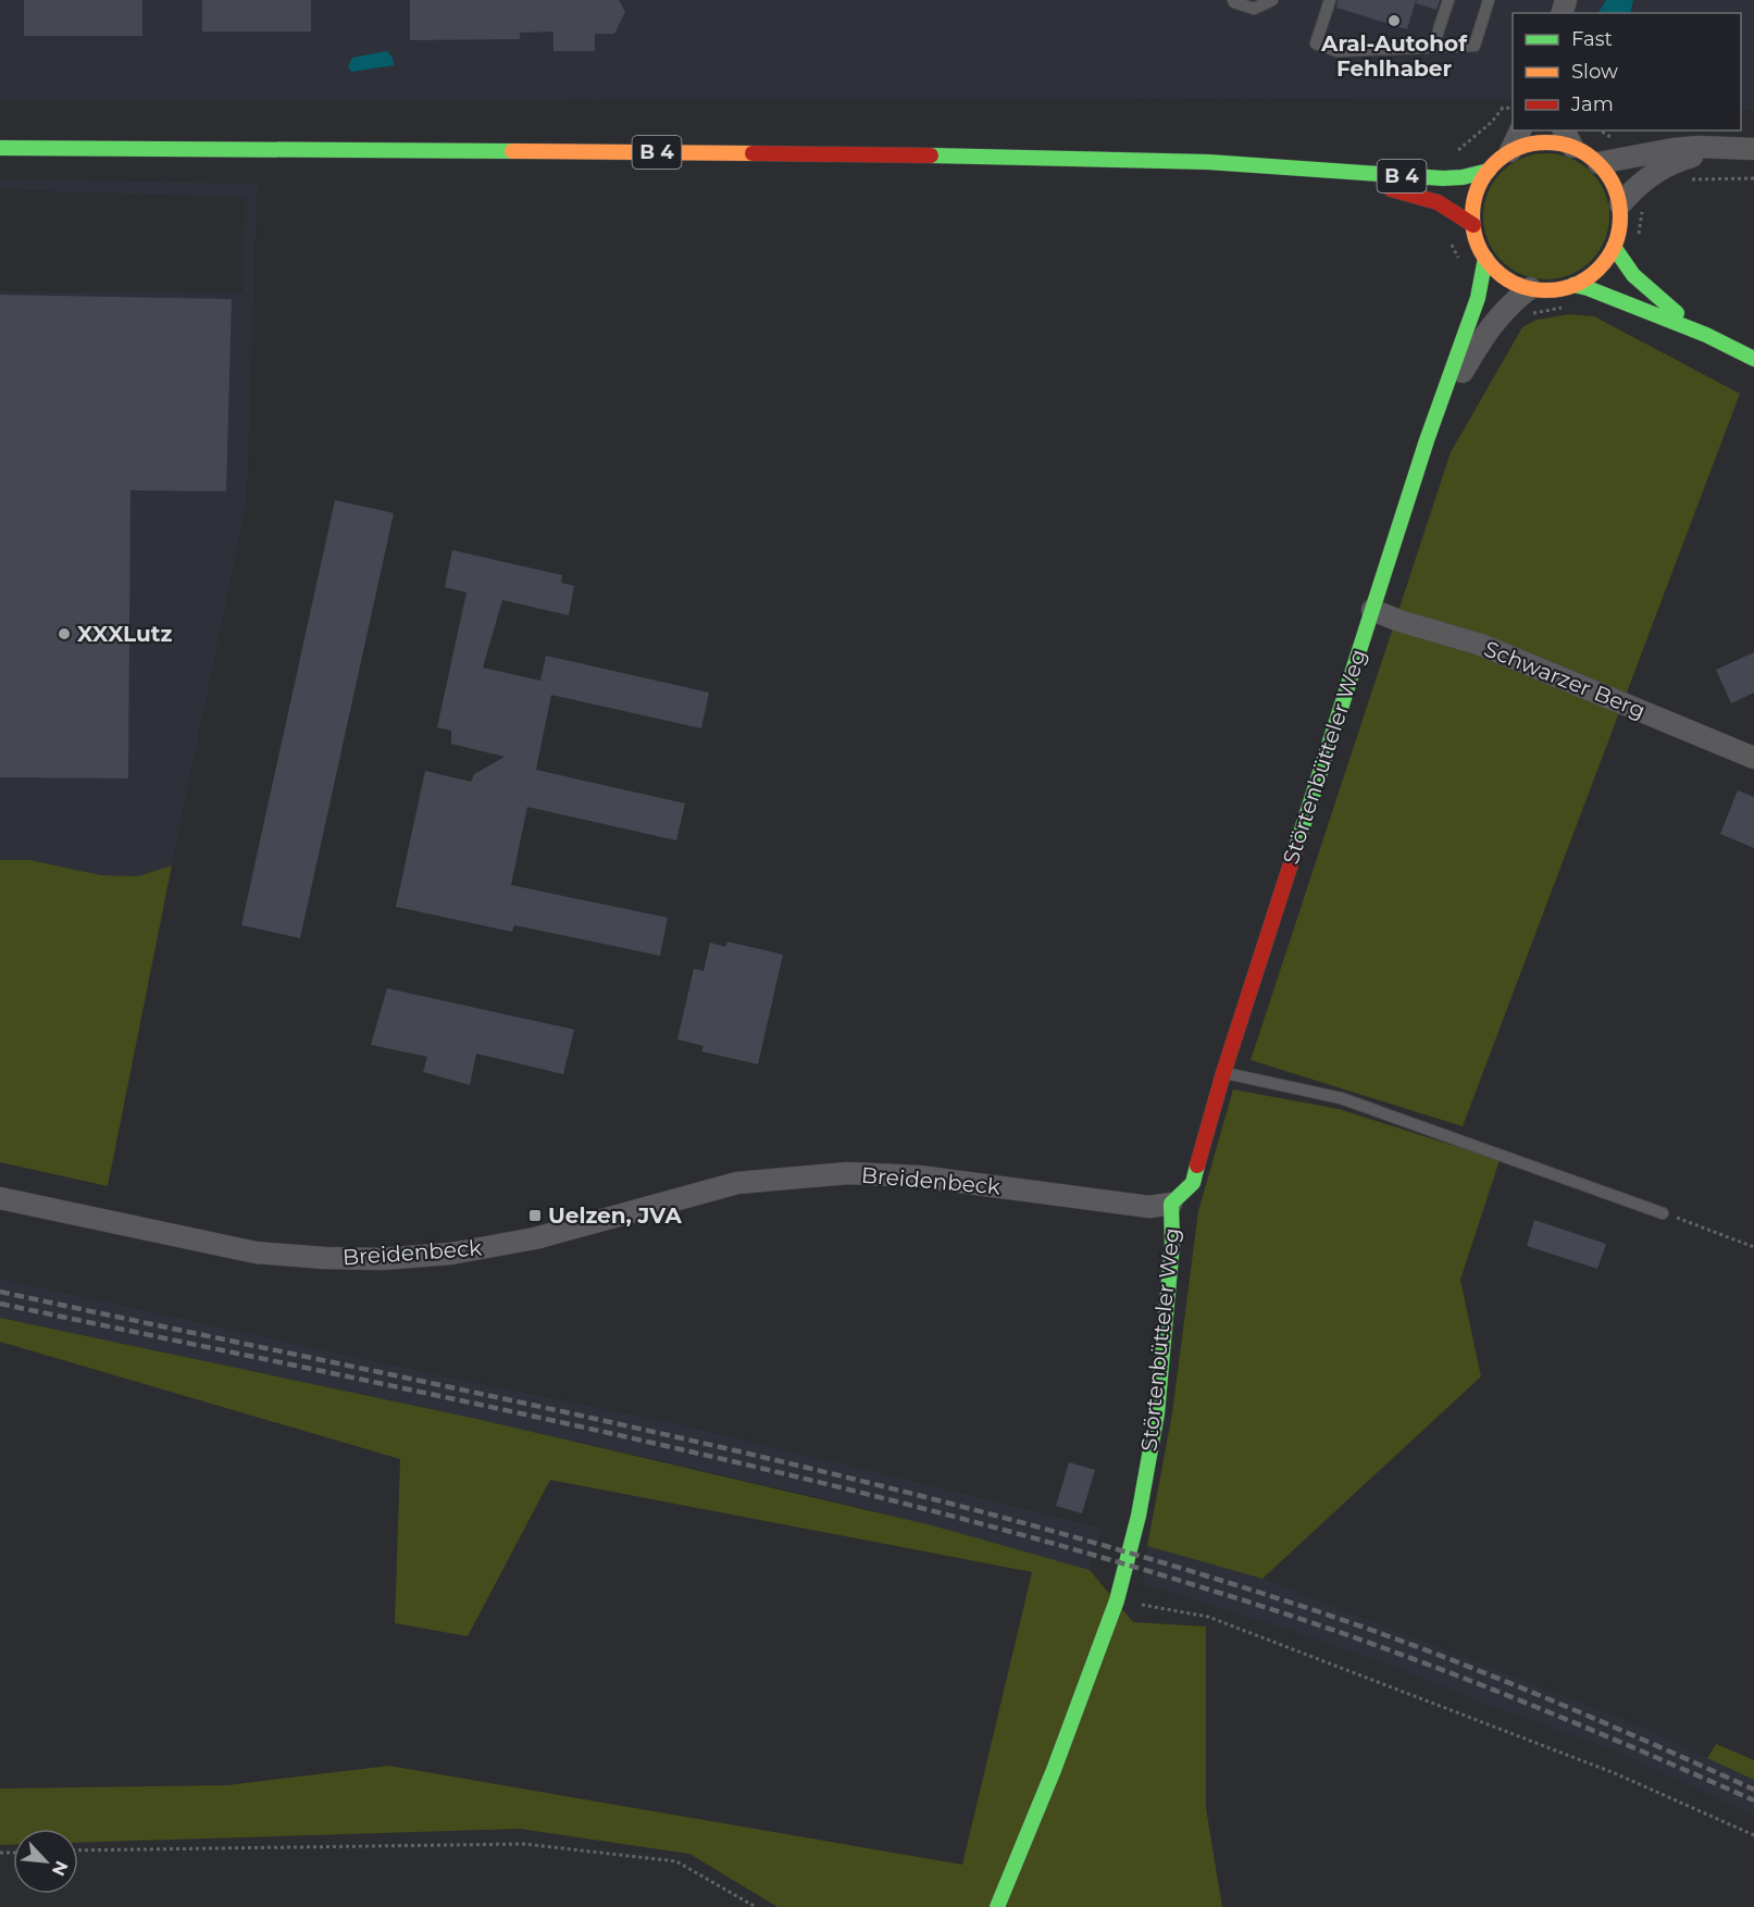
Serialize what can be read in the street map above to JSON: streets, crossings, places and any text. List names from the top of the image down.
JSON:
{
  "streets": {
    "main road": ["B 4", "Störtenbütteler Weg"],
    "street": ["Schwarzer Berg", "Breidenbeck"]
  },
  "crossings": [
    ["B 4", "Störtenbütteler Weg"],
    ["Schwarzer Berg", "Störtenbütteler Weg"],
    ["Störtenbütteler Weg", "Breidenbeck"]
  ],
  "places": {
    "other": ["Aral-Autohof Fehlhaber", "XXXLutz"],
    "transit": ["Uelzen, JVA"]
  },
  "legend": ["Fast", "Slow", "Jam"],
  "north": "bottom right"
}
